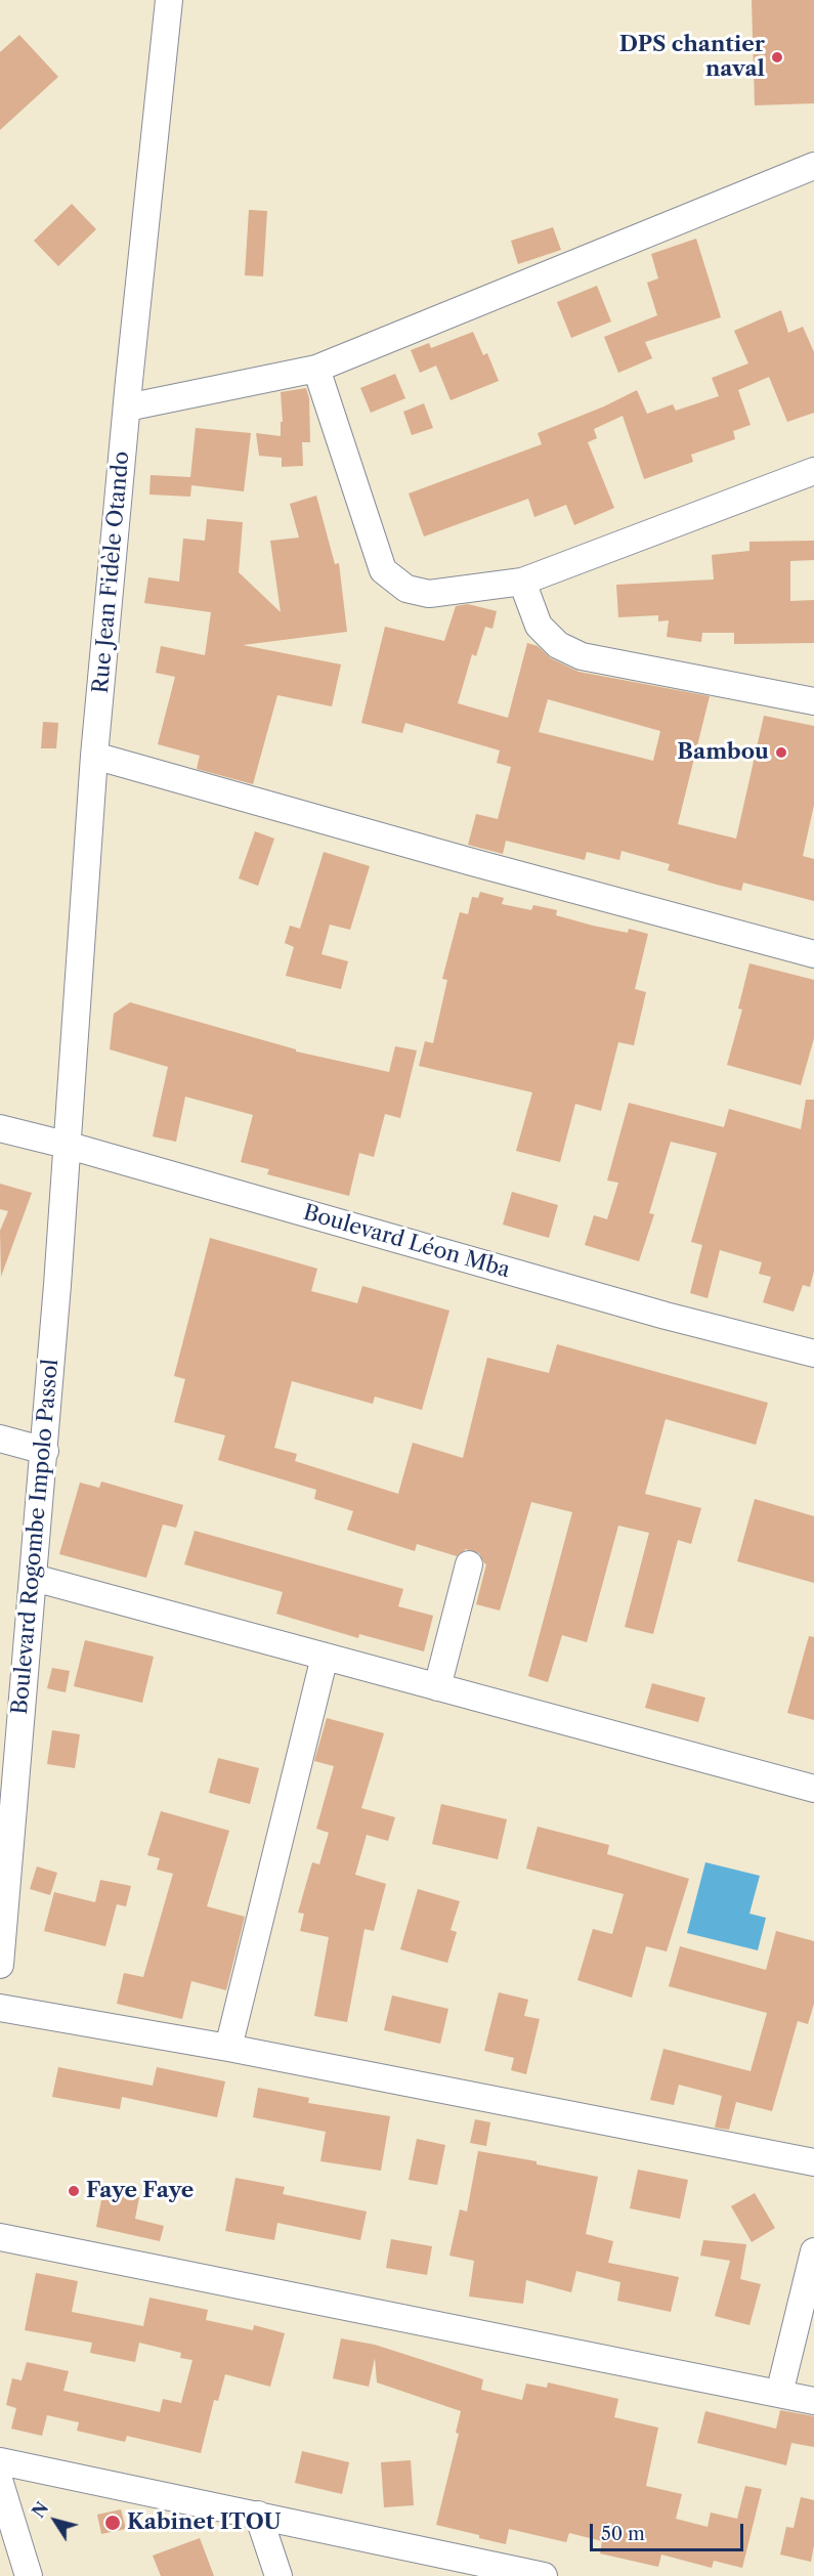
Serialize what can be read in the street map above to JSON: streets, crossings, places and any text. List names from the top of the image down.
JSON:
{
  "streets": {
    "street": ["Rue Jean Fidèle Otando", "Boulevard Léon Mba", "Boulevard Rogombe Impolo Passol"]
  },
  "crossings": [
    ["Rue Jean Fidèle Otando", "Boulevard Léon Mba"],
    ["Rue Jean Fidèle Otando", "Boulevard Rogombe Impolo Passol"],
    ["Boulevard Léon Mba", "Boulevard Rogombe Impolo Passol"]
  ],
  "places": [
    "DPS chantier naval",
    "Bambou",
    "Faye Faye",
    "Kabinet ITOU"
  ],
  "scale_bar": "50 m",
  "north": "top left"
}
